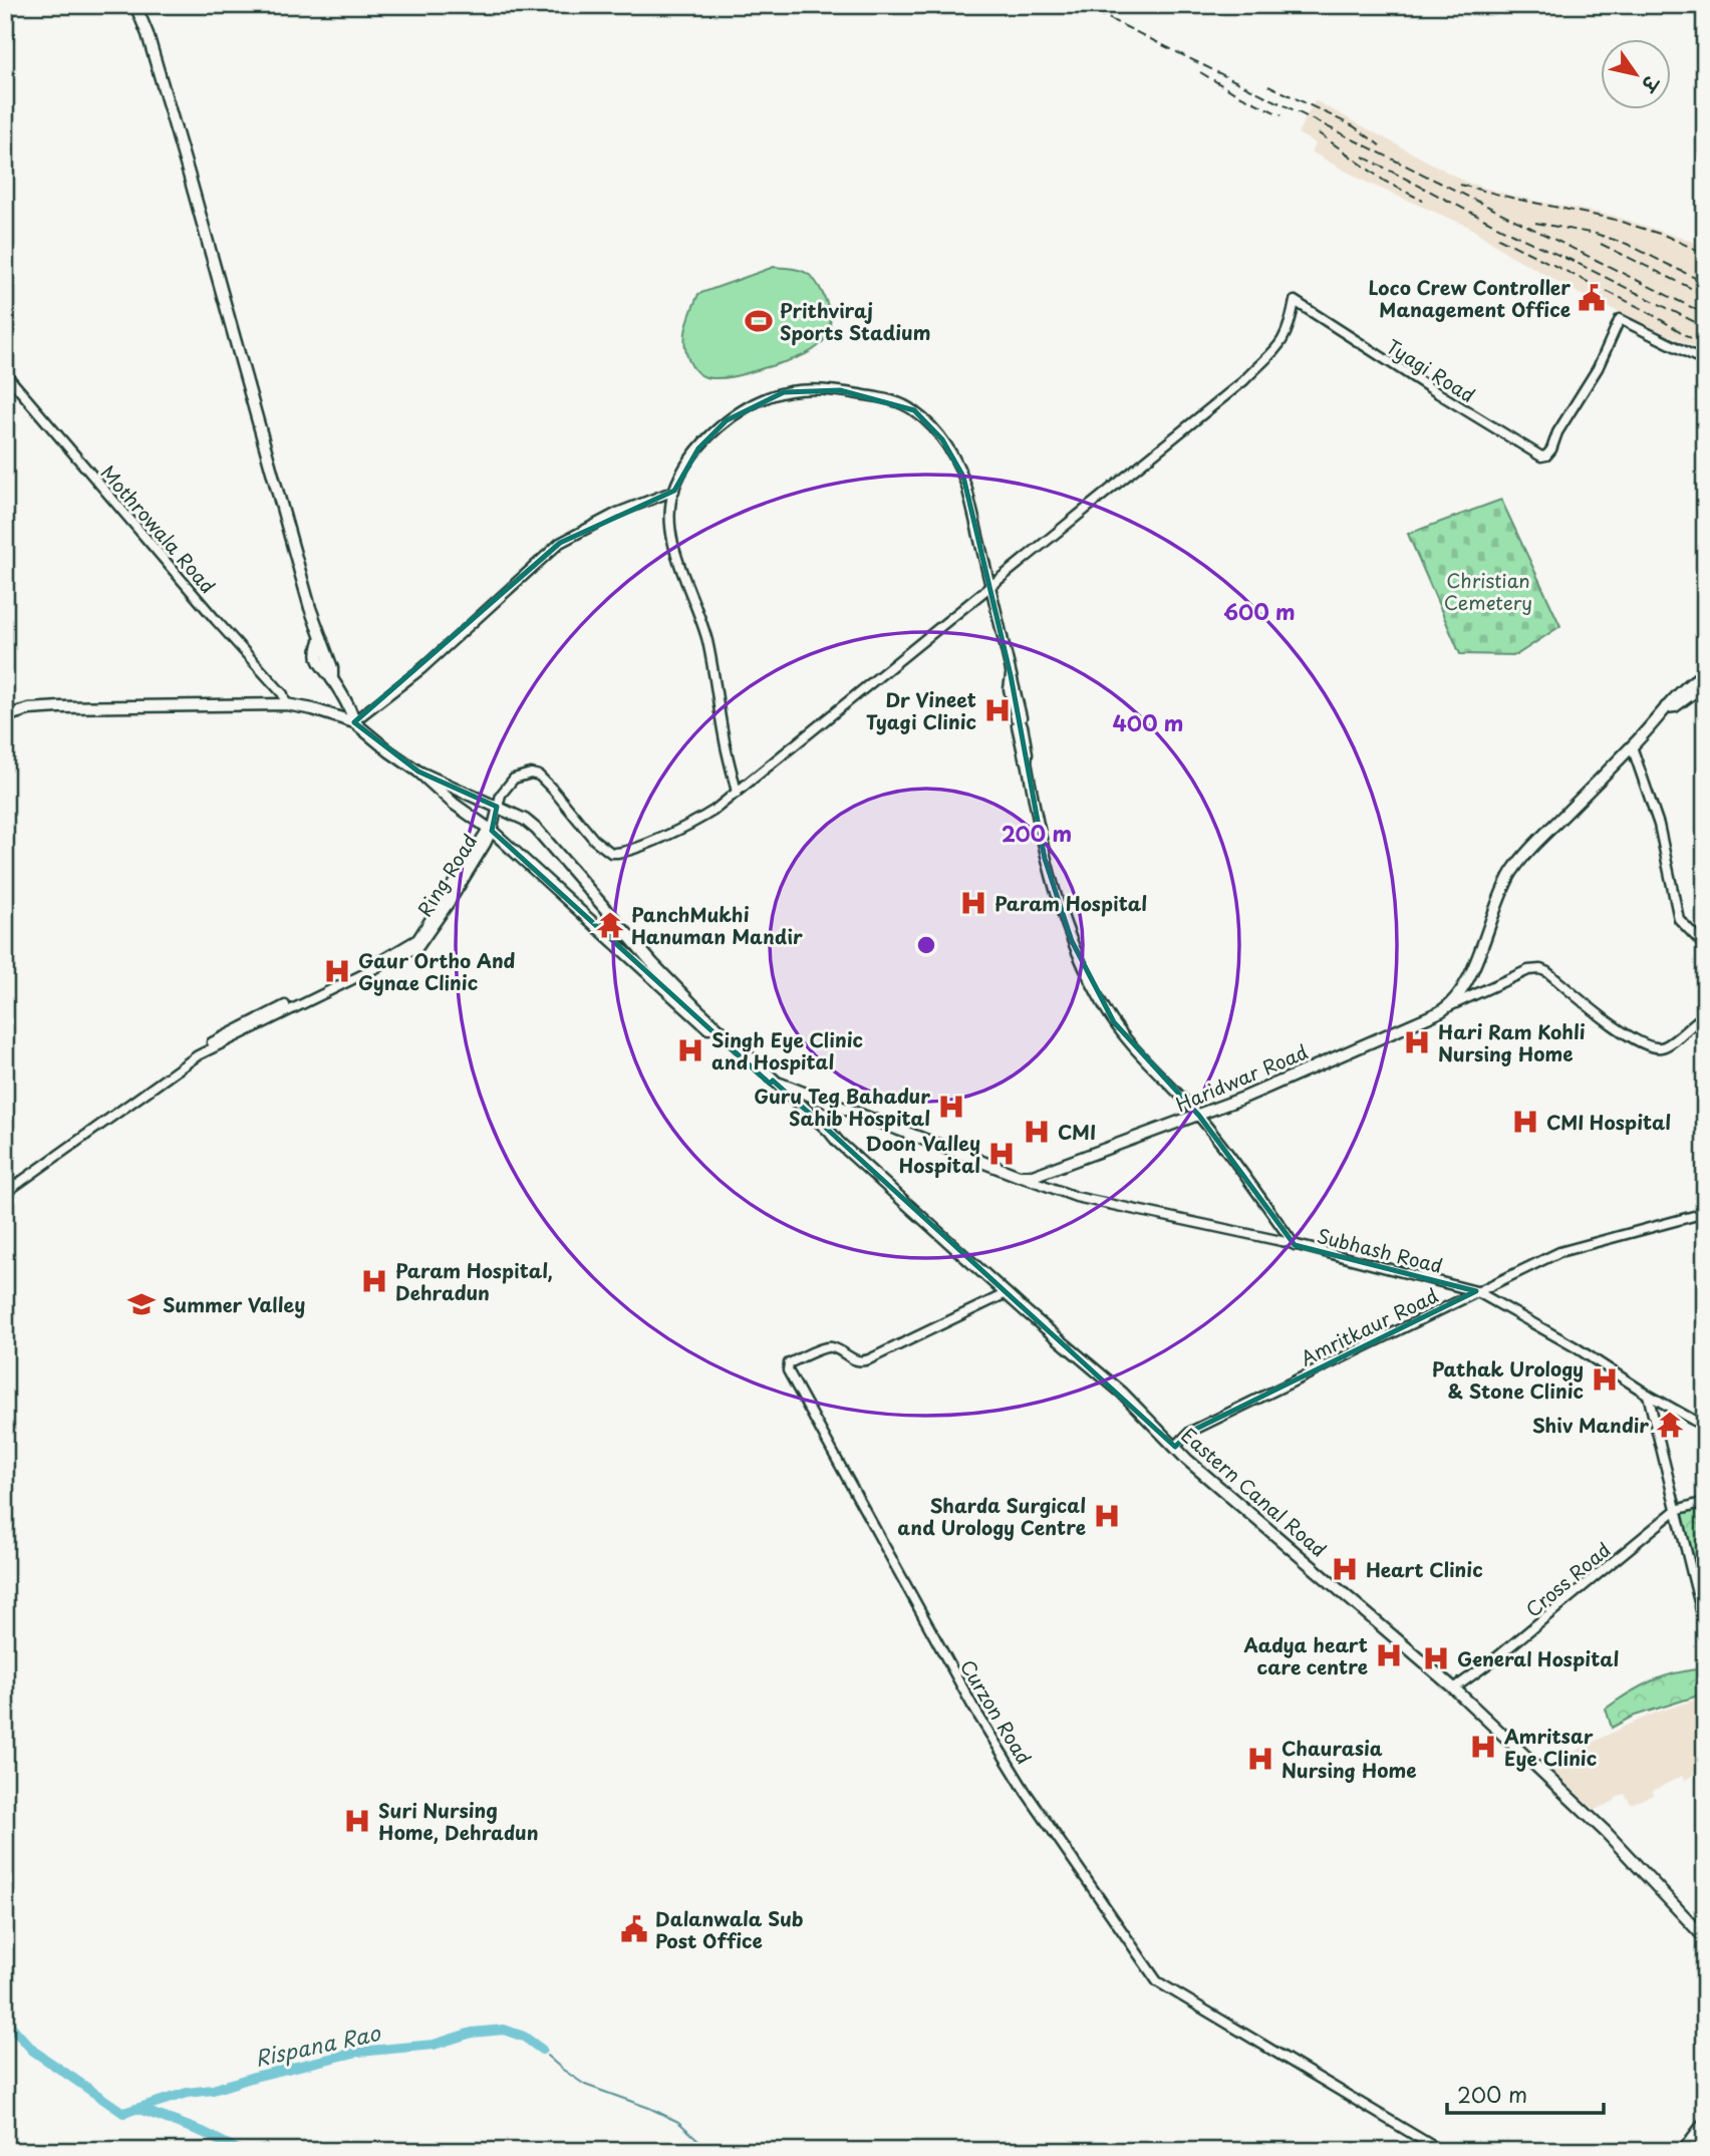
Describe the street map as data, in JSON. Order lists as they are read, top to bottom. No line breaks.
{"streets":{"main road":["Haridwar Road","Eastern Canal Road"],"street":["Tyagi Road","Mothrowala Road","Ring Road","Subhash Road","Amritkaur Road","Cross Road","Curzon Road"]},"crossings":[["Haridwar Road","Subhash Road"],["Subhash Road","Amritkaur Road"],["Amritkaur Road","Eastern Canal Road"],["Eastern Canal Road","Cross Road"],["Eastern Canal Road","Curzon Road"]],"water":["Rispana Rao"],"parks":["Christian Cemetery"],"places":{"public building":["Loco Crew Controller Management Office","Dalanwala Sub Post Office"],"sports":["Prithviraj Sports Stadium"],"hospital":["Dr Vineet Tyagi Clinic","Param Hospital","Gaur Ortho And Gynae Clinic","Hari Ram Kohli Nursing Home","Singh Eye Clinic and Hospital","Guru Teg Bahadur Sahib Hospital","CMI Hospital","CMI","Doon Valley Hospital","Param Hospital, Dehradun","Pathak Urology & Stone Clinic","Sharda Surgical and Urology Centre","Heart Clinic","Aadya heart care centre","General Hospital","Amritsar Eye Clinic","Chaurasia Nursing Home","Suri Nursing Home, Dehradun"],"temple":["PanchMukhi Hanuman Mandir","Shiv Mandir"],"school or university":["Summer Valley"]},"scale_bar":"200 m","north":"bottom right","rings":["600 m","400 m","200 m"]}
